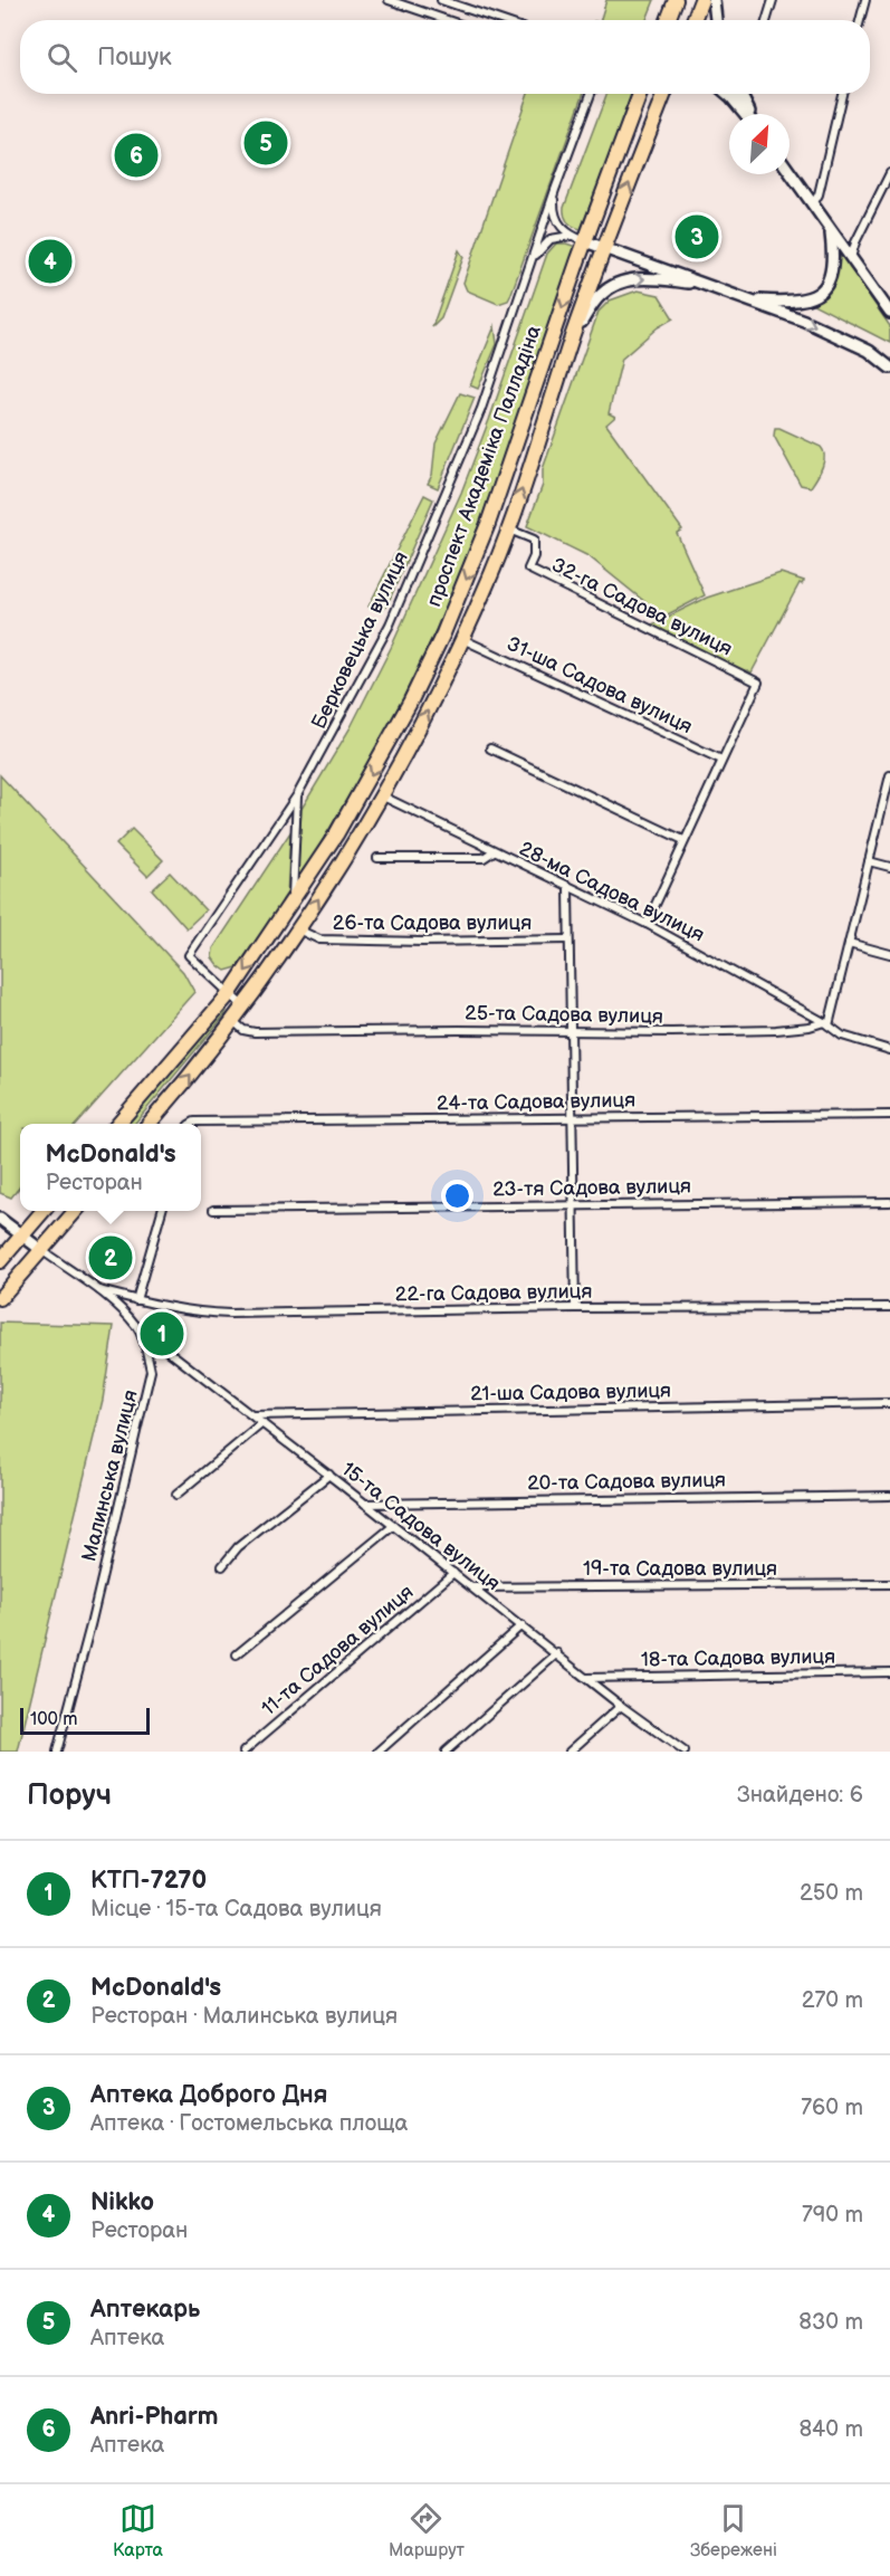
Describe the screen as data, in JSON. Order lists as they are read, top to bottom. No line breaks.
{"streets":{"highway":["проспект Академіка Палладіна"],"street":["32-га Садова вулиця","Берковецька вулиця","31-ша Садова вулиця","28-ма Садова вулиця","26-та Садова вулиця","25-та Садова вулиця","24-та Садова вулиця","23-тя Садова вулиця","22-га Садова вулиця","21-ша Садова вулиця","Малинська вулиця","20-та Садова вулиця","15-та Садова вулиця","19-та Садова вулиця","11-та Садова вулиця","18-та Садова вулиця"]},"crossings":[["проспект Академіка Палладіна","32-га Садова вулиця"],["проспект Академіка Палладіна","Берковецька вулиця"],["проспект Академіка Палладіна","31-ша Садова вулиця"],["проспект Академіка Палладіна","28-ма Садова вулиця"],["проспект Академіка Палладіна","26-та Садова вулиця"],["проспект Академіка Палладіна","25-та Садова вулиця"],["32-га Садова вулиця","31-ша Садова вулиця"],["28-ма Садова вулиця","25-та Садова вулиця"],["22-га Садова вулиця","Малинська вулиця"],["21-ша Садова вулиця","15-та Садова вулиця"],["Малинська вулиця","15-та Садова вулиця"],["20-та Садова вулиця","15-та Садова вулиця"],["15-та Садова вулиця","19-та Садова вулиця"],["15-та Садова вулиця","11-та Садова вулиця"],["15-та Садова вулиця","18-та Садова вулиця"]],"scale_bar":"100 m","north":"top right","page":{"search":"Пошук","pins":["5","6","3","4","2","1"],"popup":["McDonald's","Ресторан"],"scale":"100 m","heading":["Поруч","Знайдено: 6"],"list":[{"mark":"1","name":"КТП-7270","note":"Місце · 15-та Садова вулиця","value":"250 m"},{"mark":"2","name":"McDonald's","note":"Ресторан · Малинська вулиця","value":"270 m"},{"mark":"3","name":"Аптека Доброго Дня","note":"Аптека · Гостомельська площа","value":"760 m"},{"mark":"4","name":"Nikko","note":"Ресторан","value":"790 m"},{"mark":"5","name":"Аптекарь","note":"Аптека","value":"830 m"},{"mark":"6","name":"Anri-Pharm","note":"Аптека","value":"840 m"}],"nav":["Карта","Маршрут","Збережені"]}}
